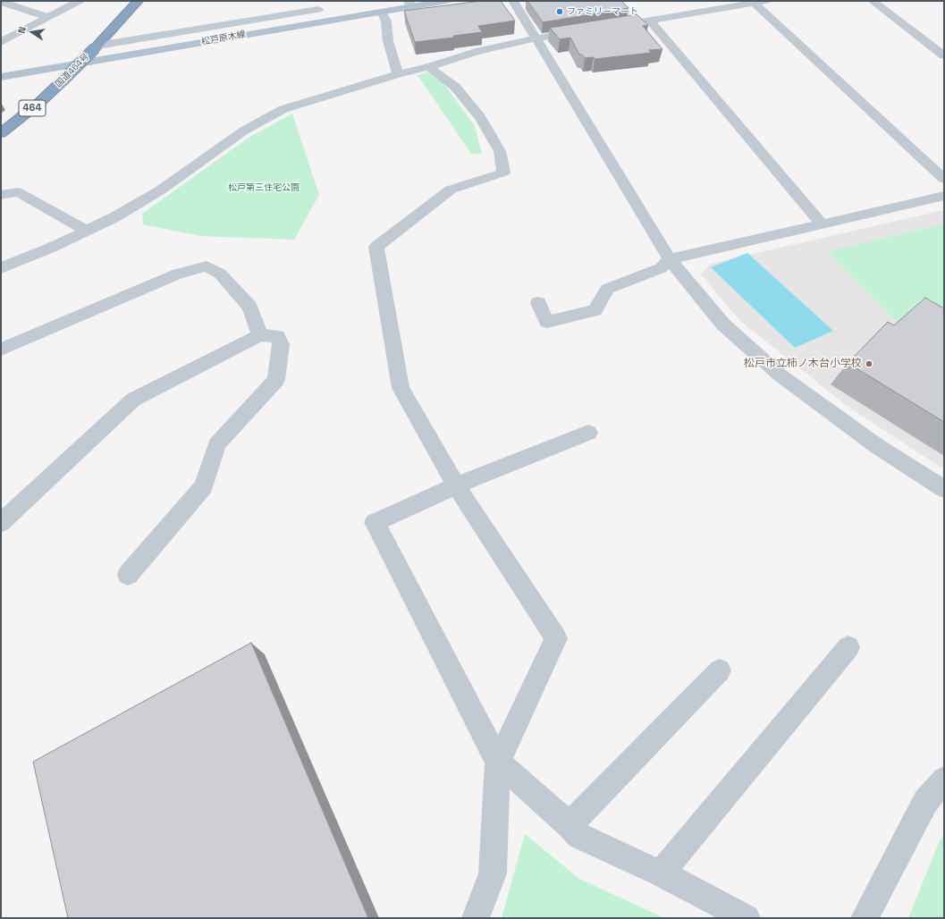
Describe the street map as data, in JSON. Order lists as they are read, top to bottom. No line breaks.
{"streets":{"highway":["国道464号","464"],"main road":["松戸原木線"]},"parks":["松戸第三住宅公園"],"places":["ファミリーマート","松戸市立柿ノ木台小学校"],"north":"left"}
